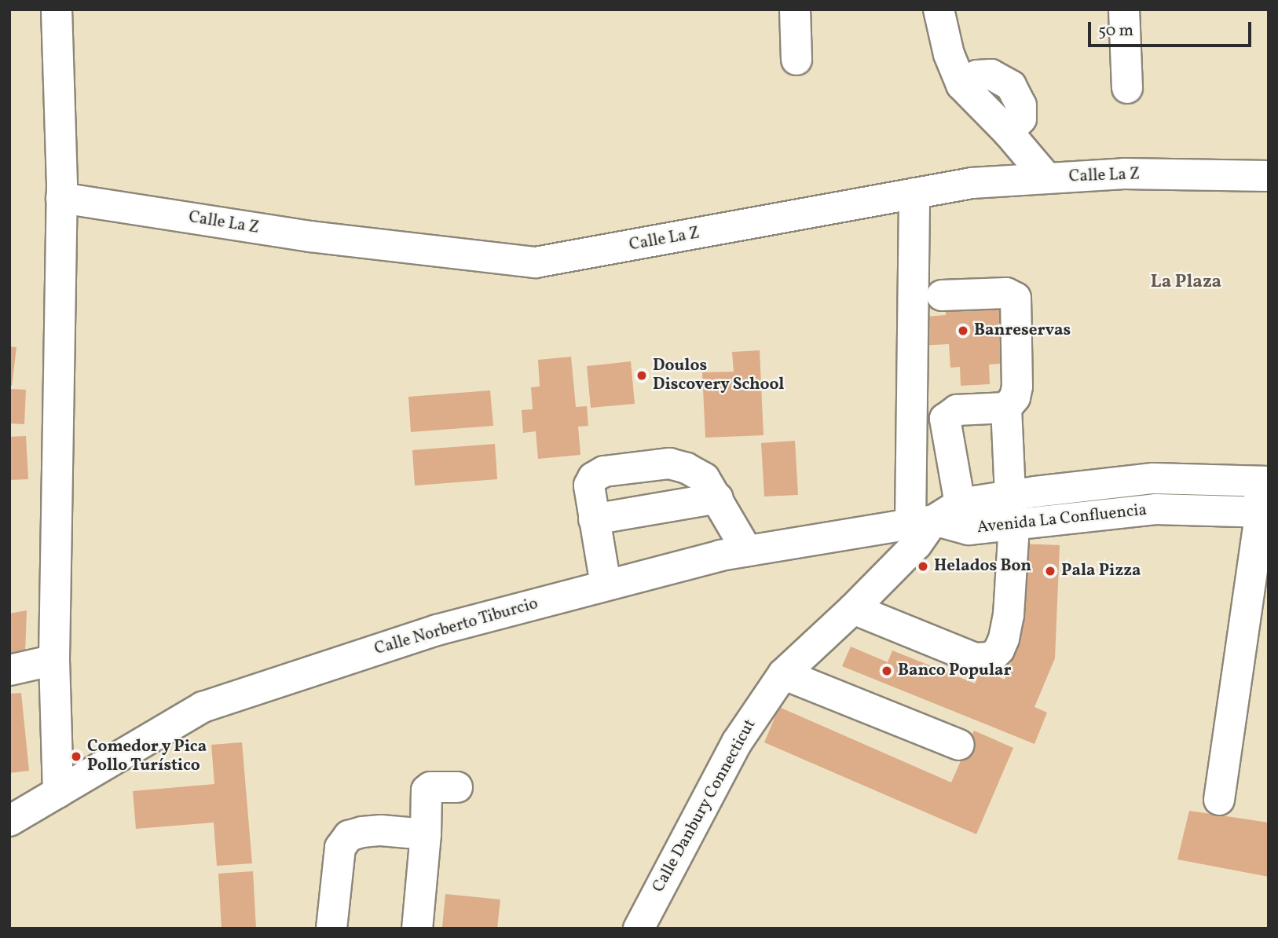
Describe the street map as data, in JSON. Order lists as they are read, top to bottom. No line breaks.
{"streets":{"street":["Calle La Z","Avenida La Confluencia","Calle Norberto Tiburcio","Calle Danbury Connecticut"]},"crossings":[["Avenida La Confluencia","Calle Norberto Tiburcio"],["Avenida La Confluencia","Calle Danbury Connecticut"],["Calle Norberto Tiburcio","Calle Danbury Connecticut"]],"districts":["La Plaza"],"places":["Banreservas","Doulos Discovery School","Helados Bon","Pala Pizza","Banco Popular","Comedor y Pica Pollo Turístico"],"scale_bar":"50 m"}
